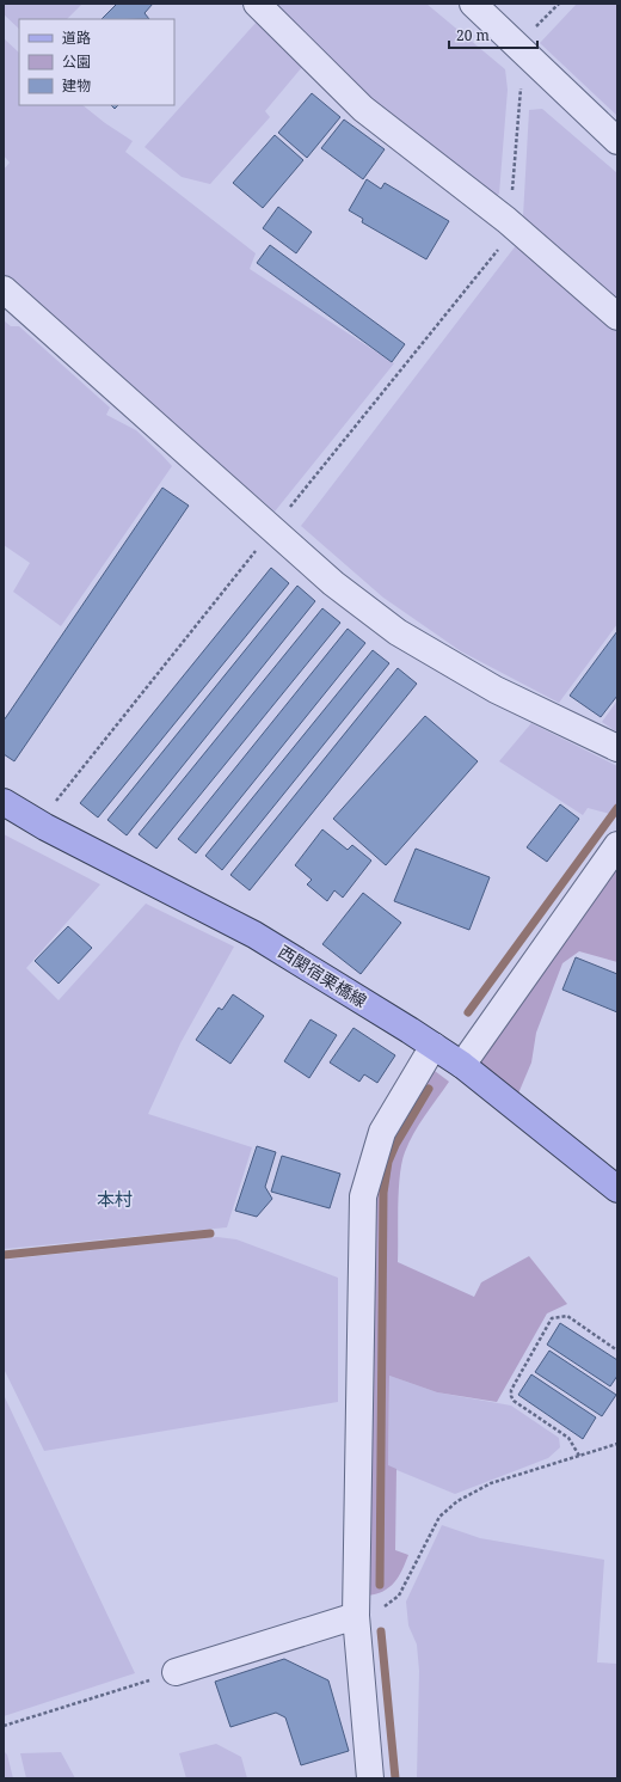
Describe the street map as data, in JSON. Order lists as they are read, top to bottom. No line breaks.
{"streets":{"main road":["西関宿栗橋線"]},"districts":["本村"],"legend":["道路","公園","建物"],"scale_bar":"20 m"}
